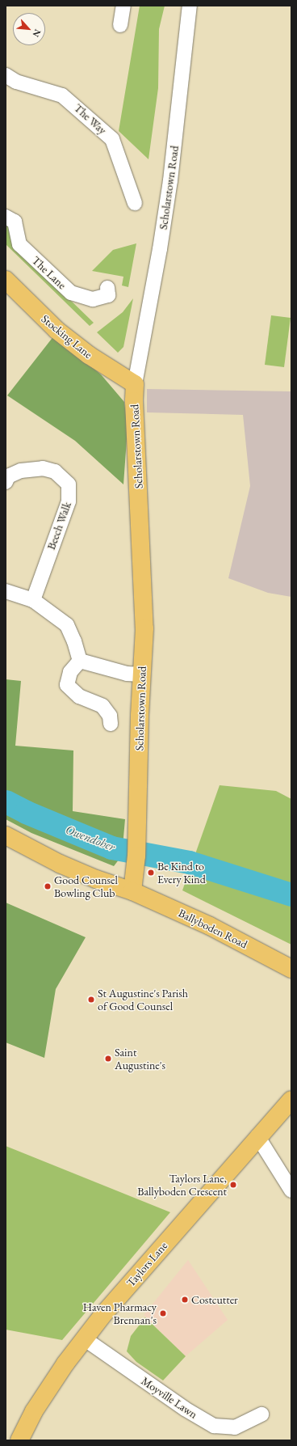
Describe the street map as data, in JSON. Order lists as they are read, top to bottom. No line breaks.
{"streets":{"main road":["Scholarstown Road","Stocking Lane","Ballyboden Road","Taylors Lane"],"street":["The Way","The Lane","Beech Walk","Moyville Lawn"]},"crossings":[["Scholarstown Road","Stocking Lane"],["Scholarstown Road","Ballyboden Road"],["Taylors Lane","Moyville Lawn"]],"water":["Owendoher"],"places":["Be Kind to Every Kind","Good Counsel Bowling Club","St Augustine's Parish of Good Counsel","Saint Augustine's","Taylors Lane, Ballyboden Crescent","Costcutter","Haven Pharmacy Brennan's"],"north":"bottom right"}
